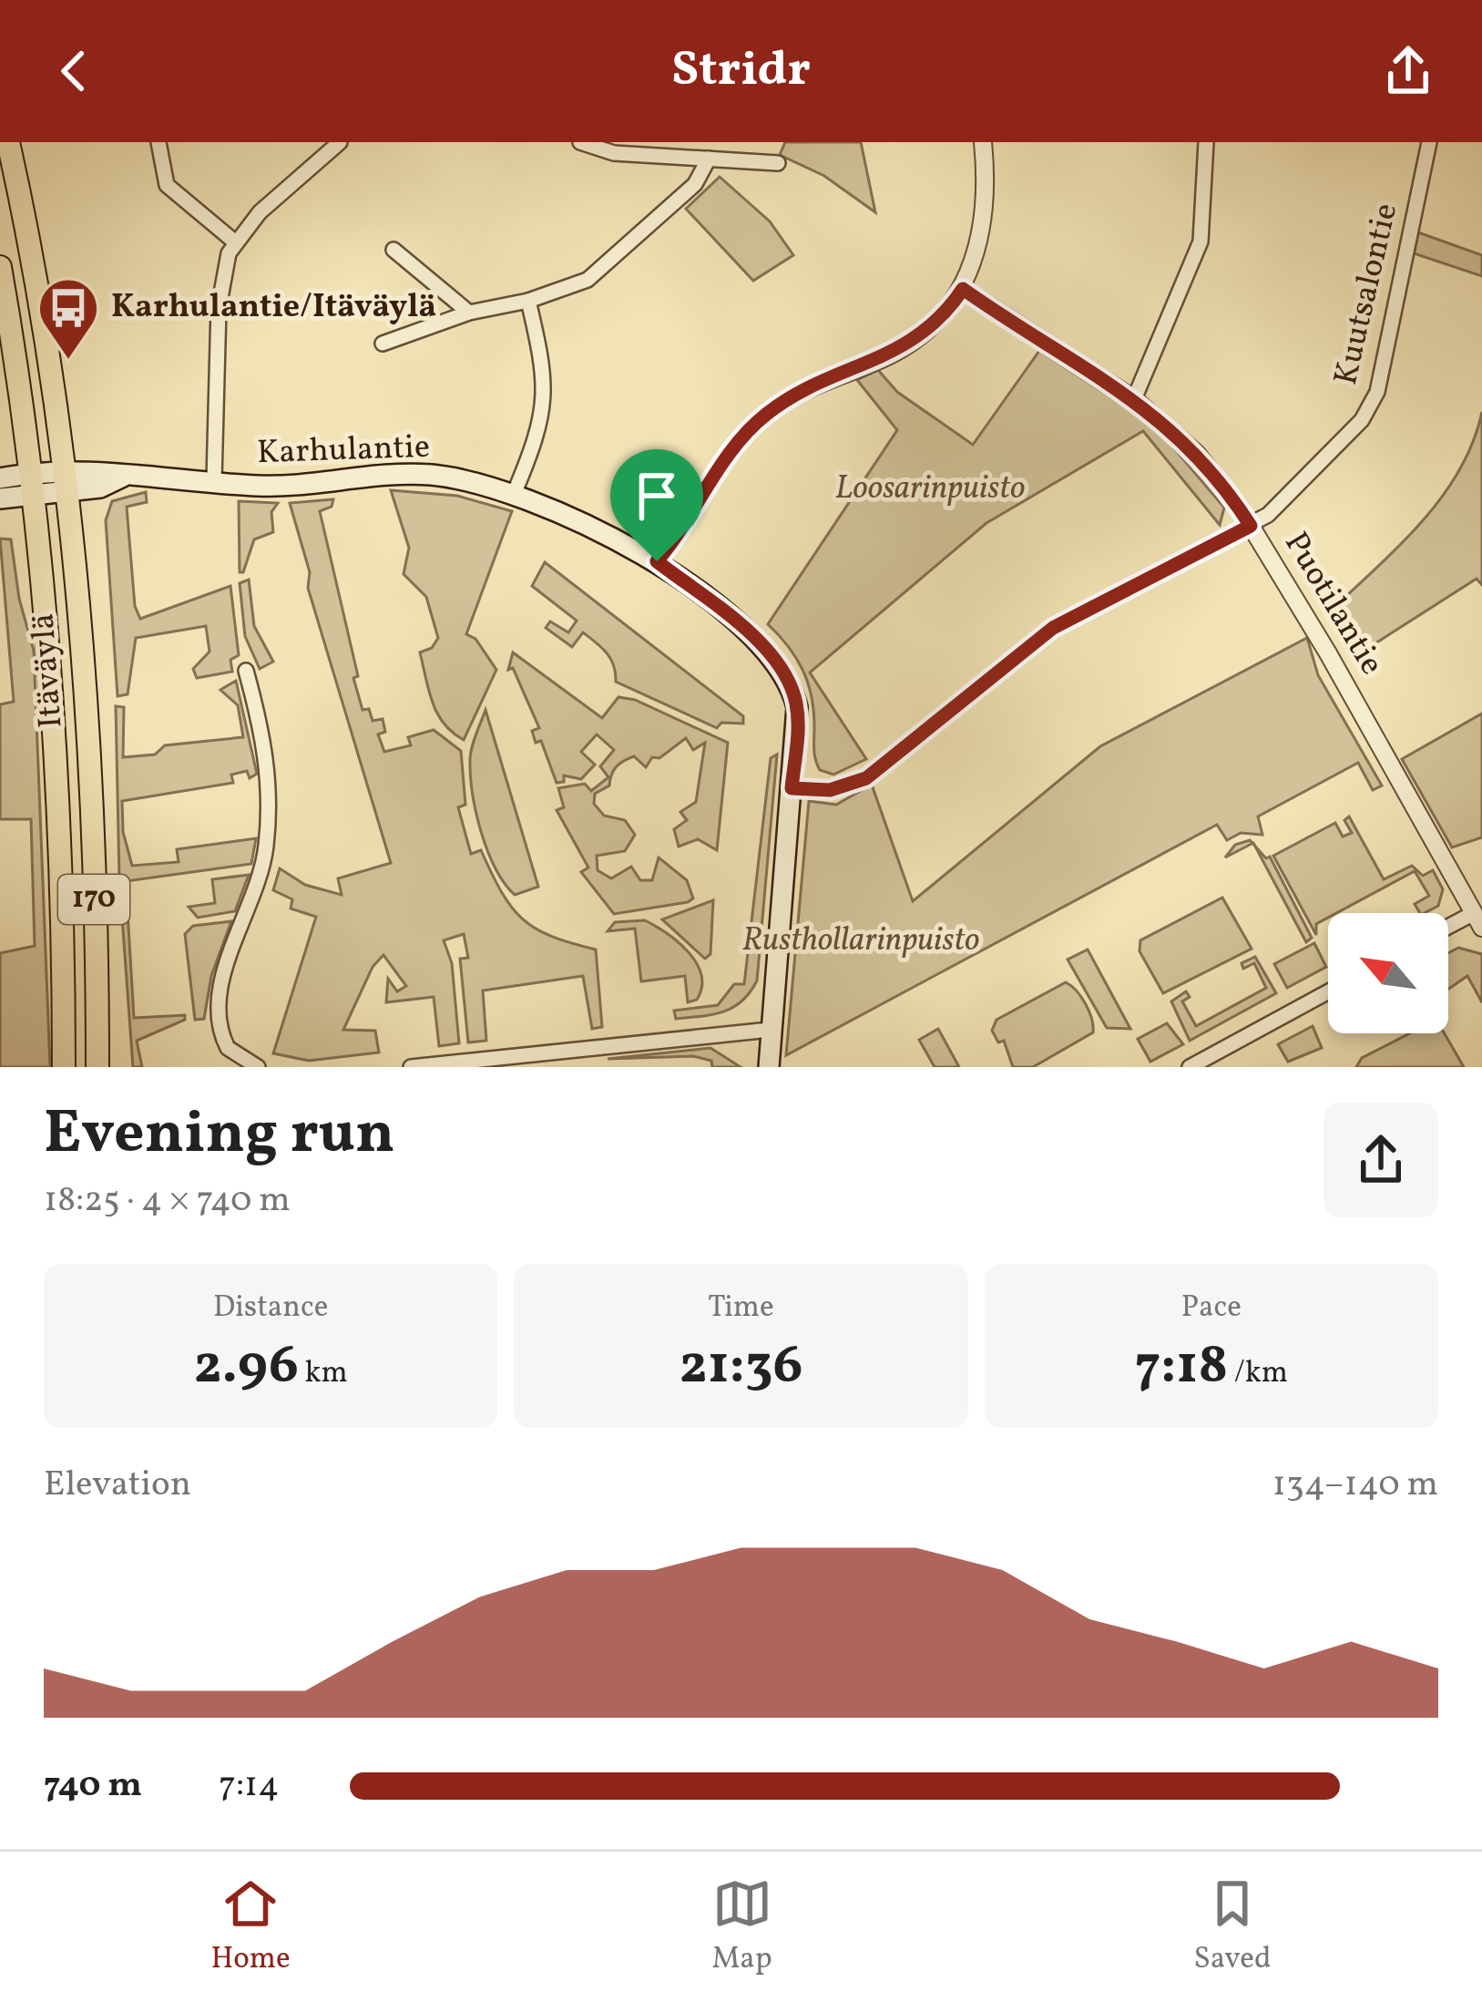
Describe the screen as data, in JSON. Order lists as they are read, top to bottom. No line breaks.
{"streets":{"main road":["Karhulantie","Itäväylä","170"],"street":["Kuutsalontie","Puotilantie"]},"crossings":[["Kuutsalontie","Karhulantie"],["Kuutsalontie","Puotilantie"],["Karhulantie","Itäväylä"]],"parks":["Loosarinpuisto","Rusthollarinpuisto"],"places":{"bus stop":["Karhulantie/Itäväylä"]},"north":"top left","page":{"header":"Stridr","heading":["Evening run","18:25 · 4 × 740 m"],"stats":[["Distance","2.96 km"],["Time","21:36"],["Pace","7:18 /km"]],"chart":["Elevation","134–140 m"],"list":[{"name":"740 m","note":"7:14"}],"tabs":["Home","Map","Saved"]}}
